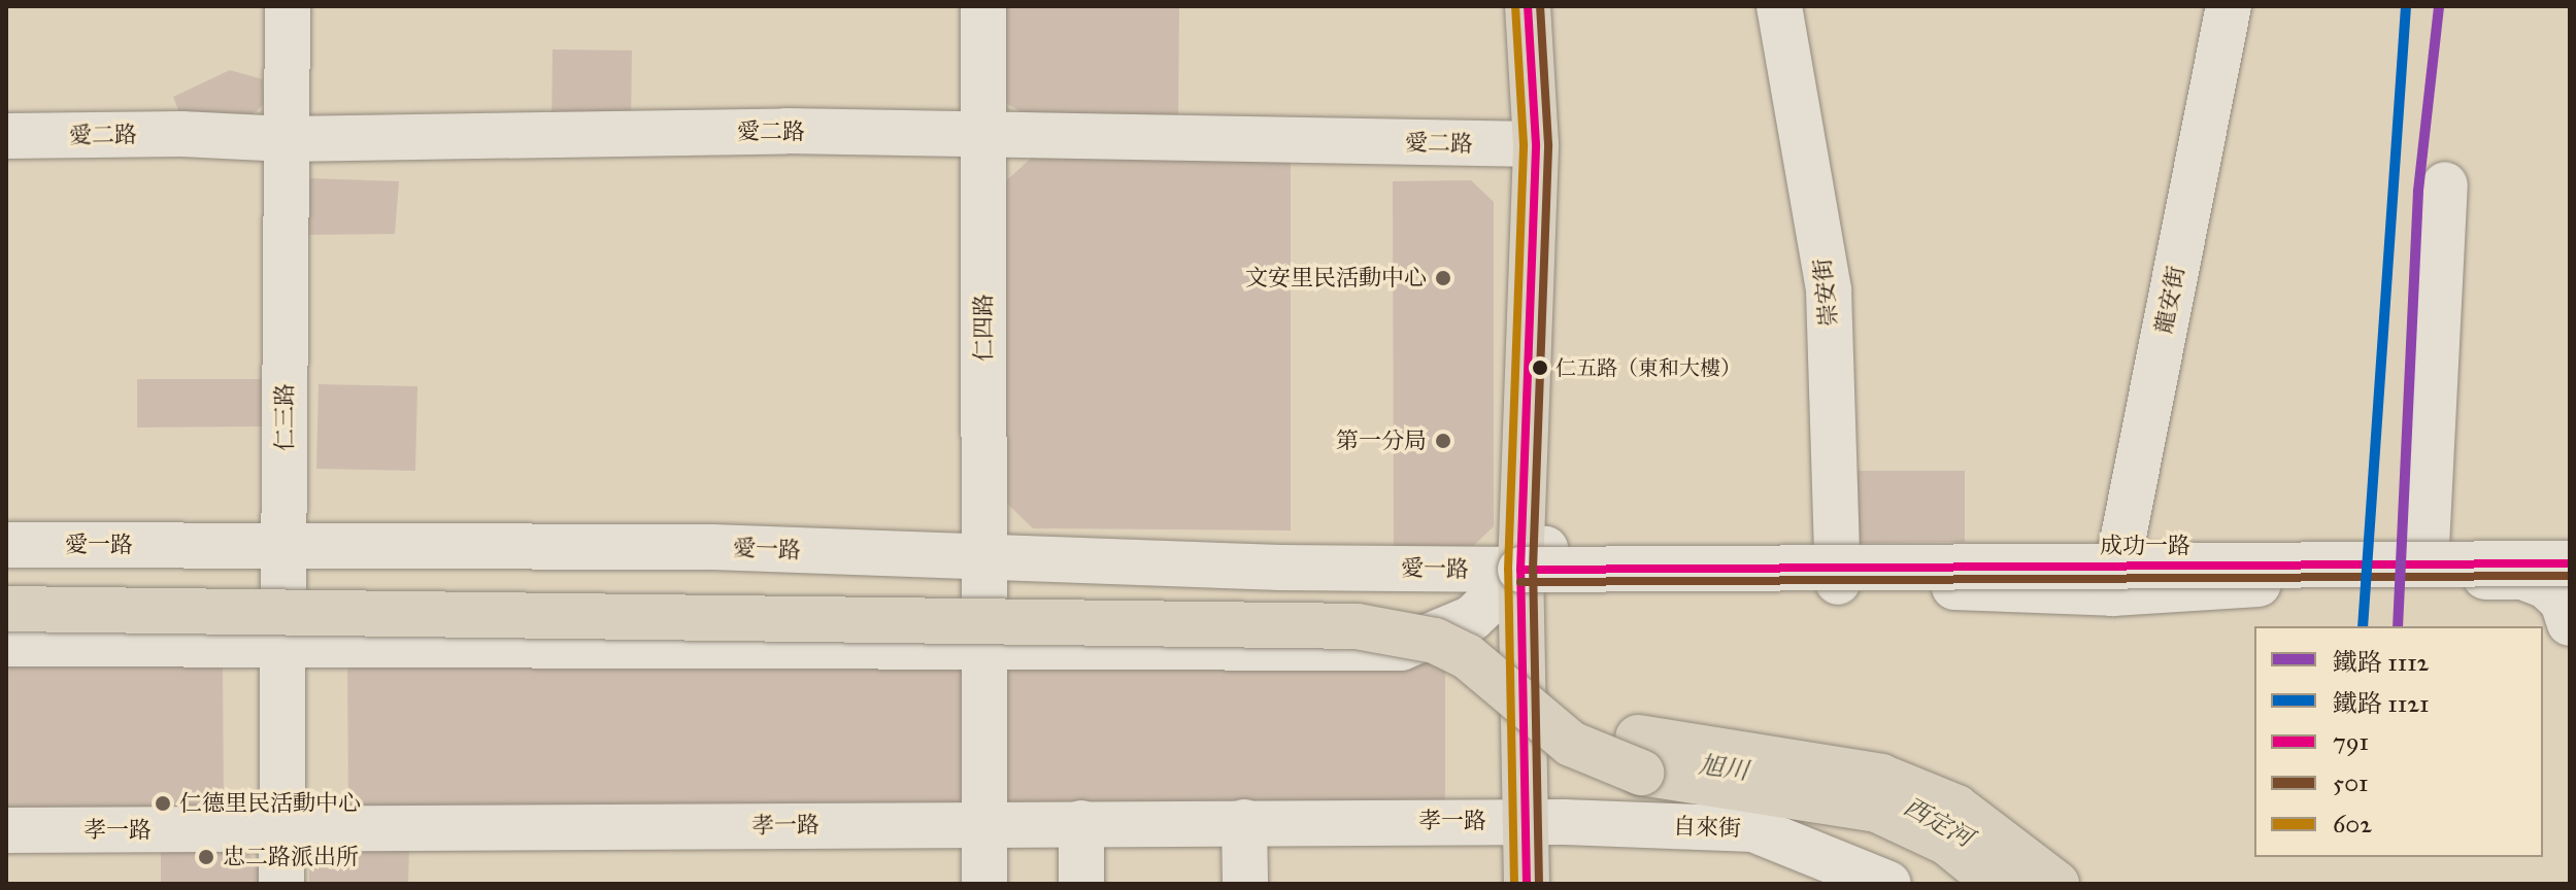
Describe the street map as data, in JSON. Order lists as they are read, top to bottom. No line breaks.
{"streets":{"street":["愛二路","崇安街","龍安街","仁四路","仁三路","愛一路","成功一路","孝一路","自來街"]},"crossings":[["愛二路","仁四路"],["愛二路","仁三路"],["崇安街","成功一路"],["龍安街","成功一路"],["仁四路","愛一路"],["仁四路","孝一路"],["仁三路","愛一路"],["仁三路","孝一路"],["愛一路","成功一路"],["孝一路","自來街"]],"water":["旭川","西定河"],"places":["文安里民活動中心","仁五路（東和大樓）","第一分局","仁德里民活動中心","忠二路派出所"],"lines":["rail line 1112","rail line 1121","transit line 791","transit line 501","transit line 602"],"legend":["鐵路 1112","鐵路 1121","791","501","602"]}
